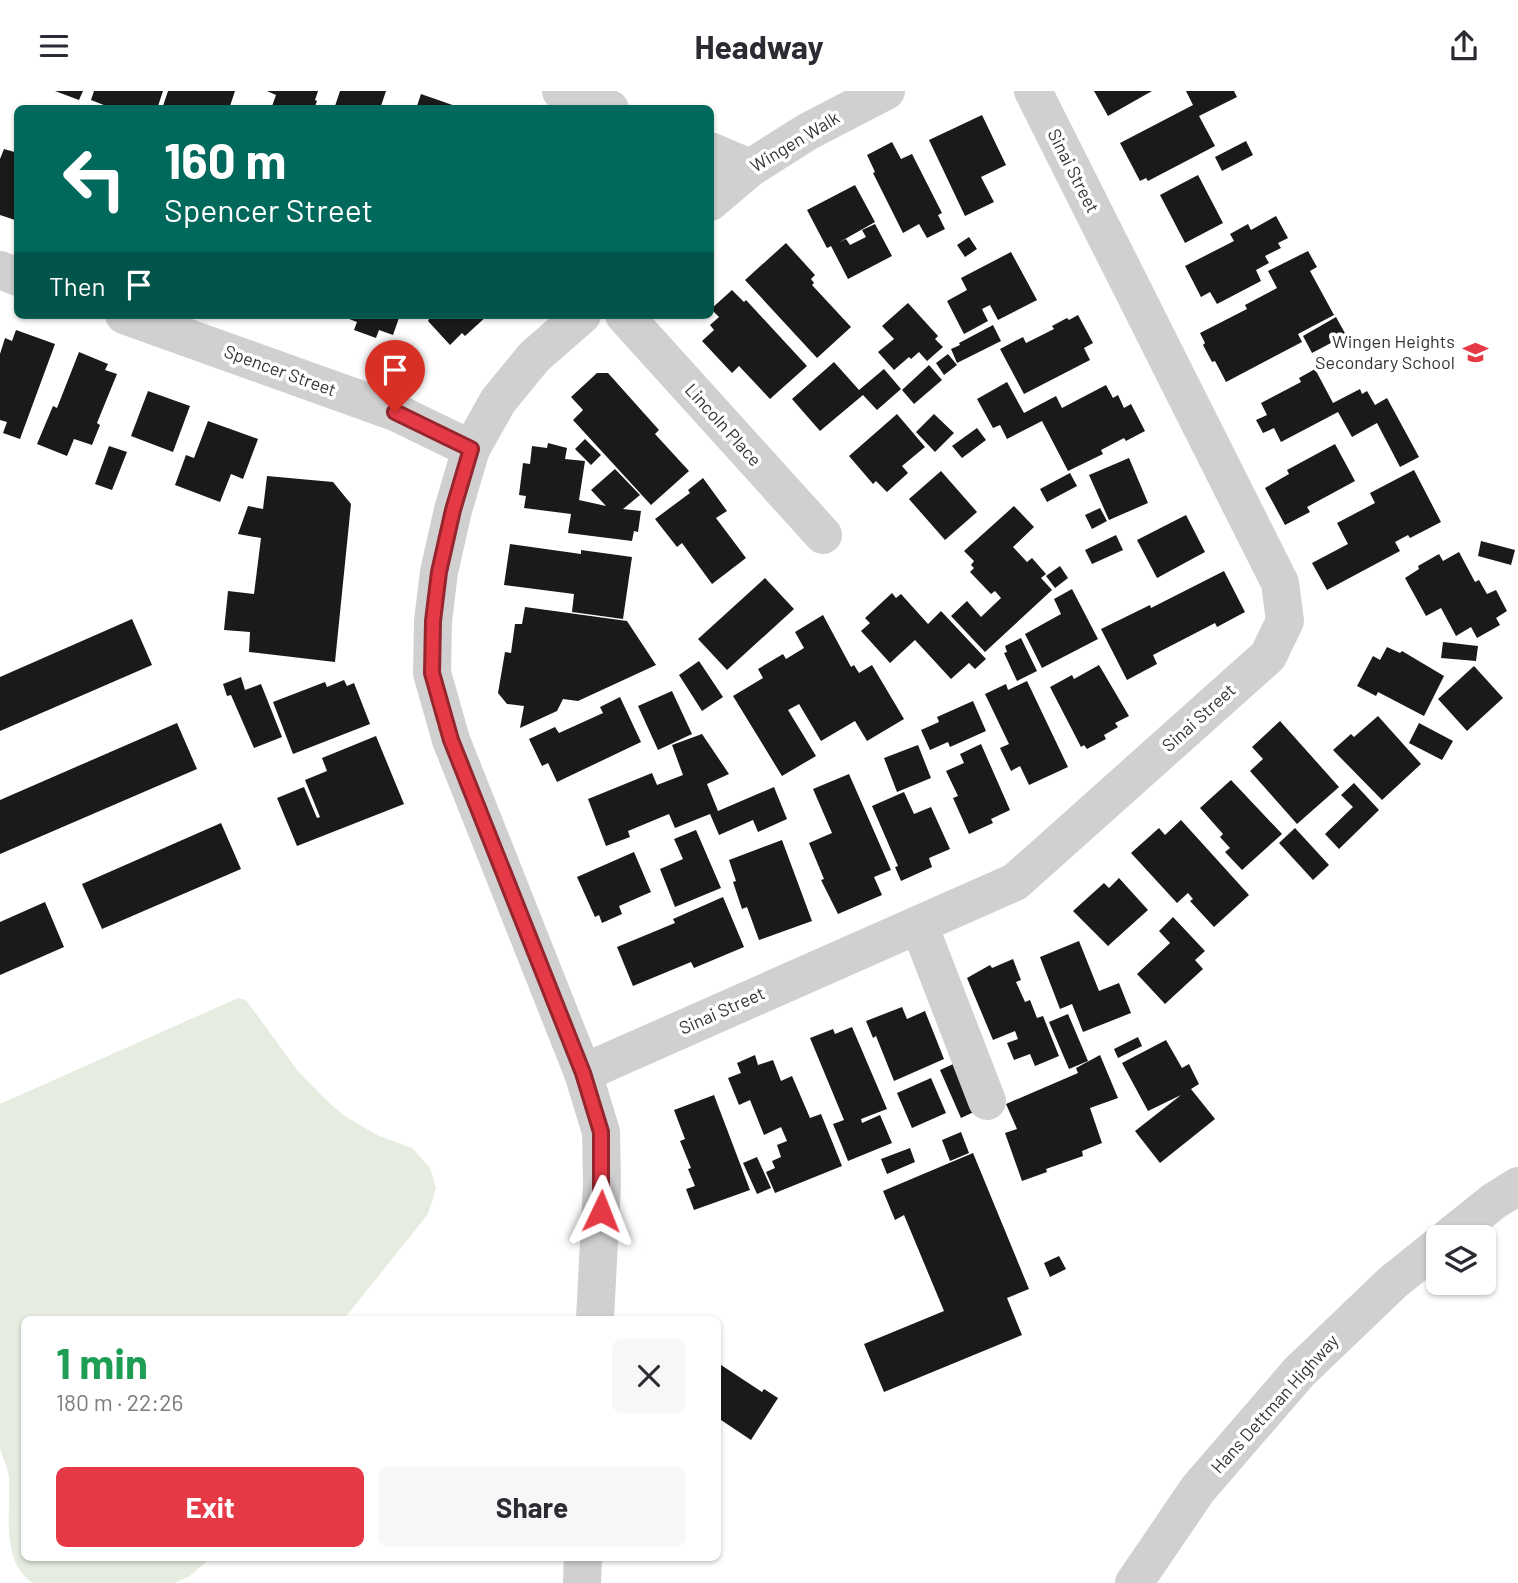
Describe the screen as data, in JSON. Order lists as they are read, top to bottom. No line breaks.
{"streets":{"street":["Wingen Walk","Sinai Street","Spencer Street","Lincoln Place","Hans Dettman Highway"]},"places":{"school or university":["Wingen Heights Secondary School"]},"page":{"header":"Headway","turn":["160 m","Spencer Street"],"then":"Then","heading":["1 min","180 m · 22:26"],"buttons":["Exit","Share"]}}
